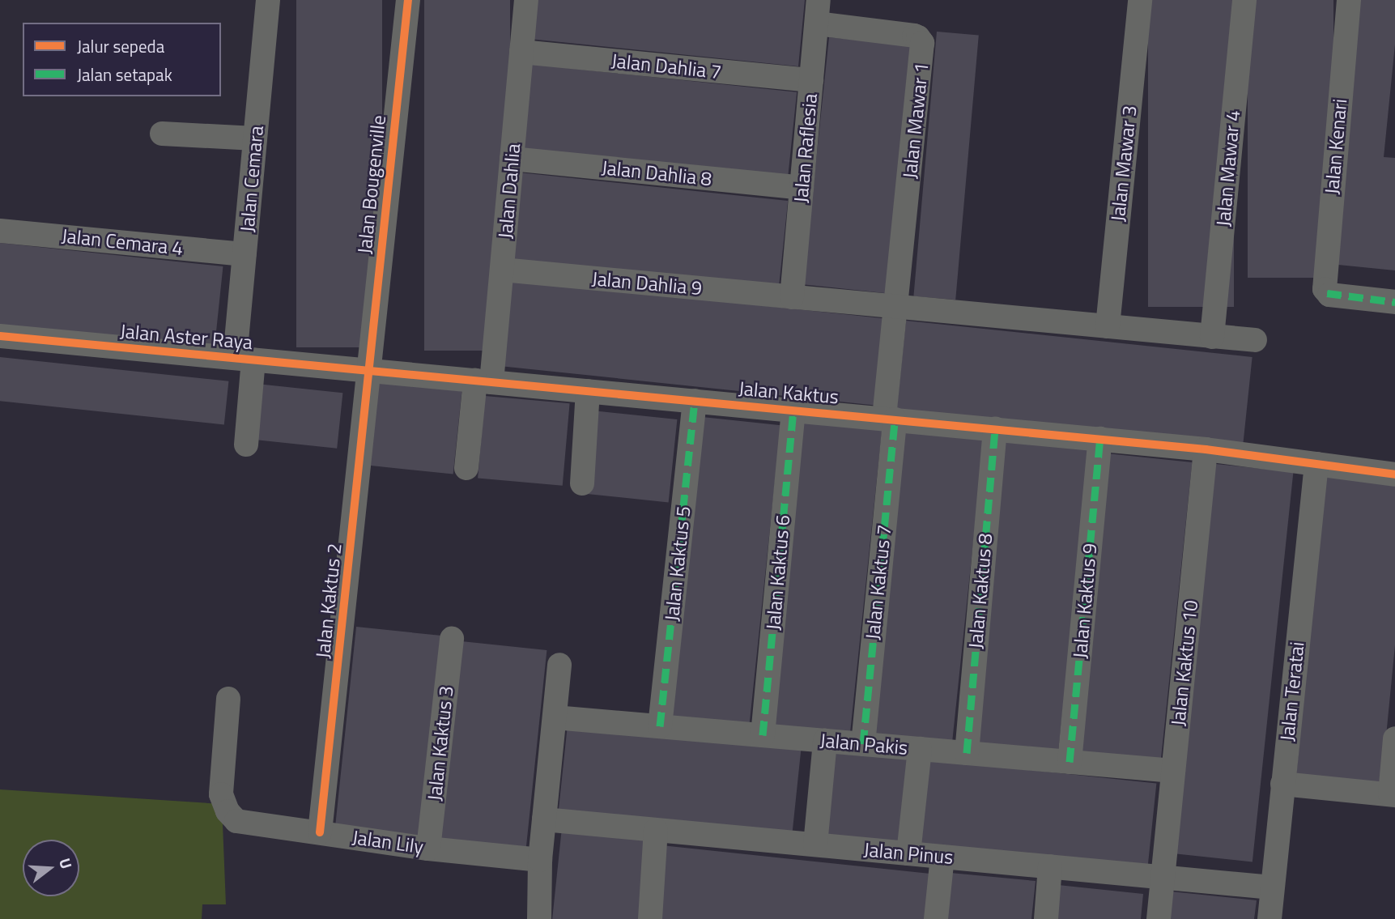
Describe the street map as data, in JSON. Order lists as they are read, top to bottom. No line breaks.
{"streets":{"street":["Jalan Dahlia 7","Jalan Mawar 1","Jalan Kenari","Jalan Raflesia","Jalan Mawar 3","Jalan Mawar 4","Jalan Dahlia 8","Jalan Cemara","Jalan Bougenville","Jalan Dahlia","Jalan Cemara 4","Jalan Dahlia 9","Jalan Aster Raya","Jalan Kaktus","Jalan Kaktus 5","Jalan Kaktus 6","Jalan Kaktus 7","Jalan Kaktus 8","Jalan Kaktus 2","Jalan Kaktus 9","Jalan Kaktus 10","Jalan Teratai","Jalan Kaktus 3","Jalan Pakis","Jalan Lily","Jalan Pinus"]},"crossings":[["Jalan Dahlia 7","Jalan Raflesia"],["Jalan Dahlia 7","Jalan Dahlia"],["Jalan Mawar 1","Jalan Raflesia"],["Jalan Mawar 1","Jalan Dahlia 9"],["Jalan Mawar 1","Jalan Kaktus 7"],["Jalan Raflesia","Jalan Dahlia 8"],["Jalan Raflesia","Jalan Dahlia 9"],["Jalan Mawar 3","Jalan Dahlia 9"],["Jalan Mawar 4","Jalan Dahlia 9"],["Jalan Dahlia 8","Jalan Dahlia"],["Jalan Cemara","Jalan Cemara 4"],["Jalan Cemara","Jalan Aster Raya"],["Jalan Bougenville","Jalan Aster Raya"],["Jalan Bougenville","Jalan Kaktus"],["Jalan Bougenville","Jalan Kaktus 2"],["Jalan Dahlia","Jalan Dahlia 9"],["Jalan Dahlia","Jalan Kaktus"],["Jalan Dahlia 9","Jalan Kaktus 7"],["Jalan Aster Raya","Jalan Kaktus"],["Jalan Aster Raya","Jalan Kaktus 2"],["Jalan Kaktus","Jalan Kaktus 5"],["Jalan Kaktus","Jalan Kaktus 6"],["Jalan Kaktus","Jalan Kaktus 7"],["Jalan Kaktus","Jalan Kaktus 8"],["Jalan Kaktus","Jalan Kaktus 2"],["Jalan Kaktus","Jalan Kaktus 9"],["Jalan Kaktus","Jalan Kaktus 10"],["Jalan Kaktus","Jalan Teratai"],["Jalan Kaktus 5","Jalan Pakis"],["Jalan Kaktus 6","Jalan Pakis"],["Jalan Kaktus 7","Jalan Pakis"],["Jalan Kaktus 8","Jalan Pakis"],["Jalan Kaktus 2","Jalan Lily"],["Jalan Kaktus 9","Jalan Pakis"],["Jalan Kaktus 10","Jalan Pakis"],["Jalan Kaktus 10","Jalan Pinus"],["Jalan Teratai","Jalan Pinus"],["Jalan Kaktus 3","Jalan Lily"]],"legend":["Jalur sepeda","Jalan setapak"],"north":"right"}
